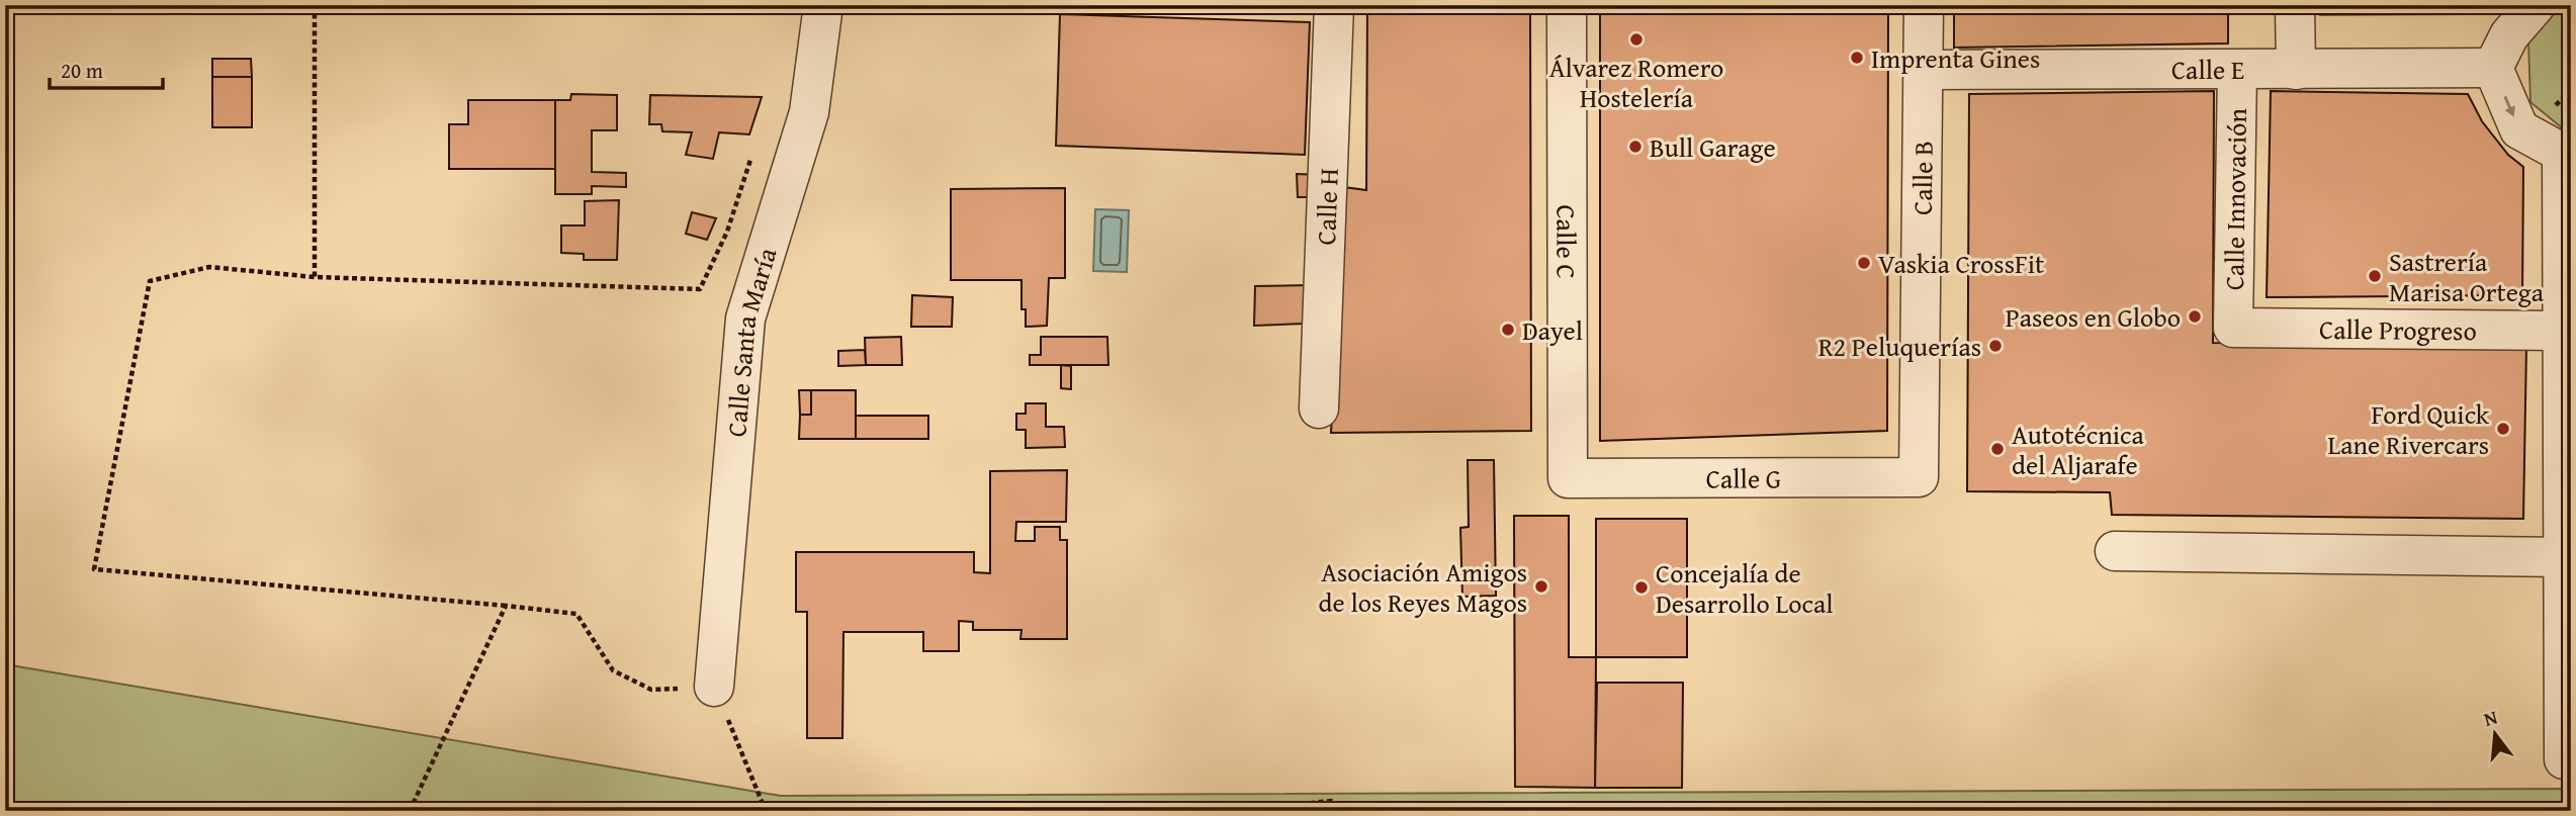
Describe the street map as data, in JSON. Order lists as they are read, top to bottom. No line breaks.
{"streets":{"street":["Calle E","Calle B","Calle Innovación","Calle H","Calle C","Calle Progreso","Calle Santa María","Calle G"]},"crossings":[["Calle E","Calle B"],["Calle E","Calle Innovación"],["Calle B","Calle G"],["Calle Innovación","Calle Progreso"],["Calle C","Calle G"]],"places":["Álvarez Romero Hostelería","Imprenta Gines","Bull Garage","Vaskia CrossFit","Sastrería Marisa Ortega","Paseos en Globo","Dayel","R2 Peluquerías","Ford Quick Lane Rivercars","Autotécnica del Aljarafe","Asociación Amigos de los Reyes Magos","Concejalía de Desarrollo Local"],"scale_bar":"20 m","north":"top"}
